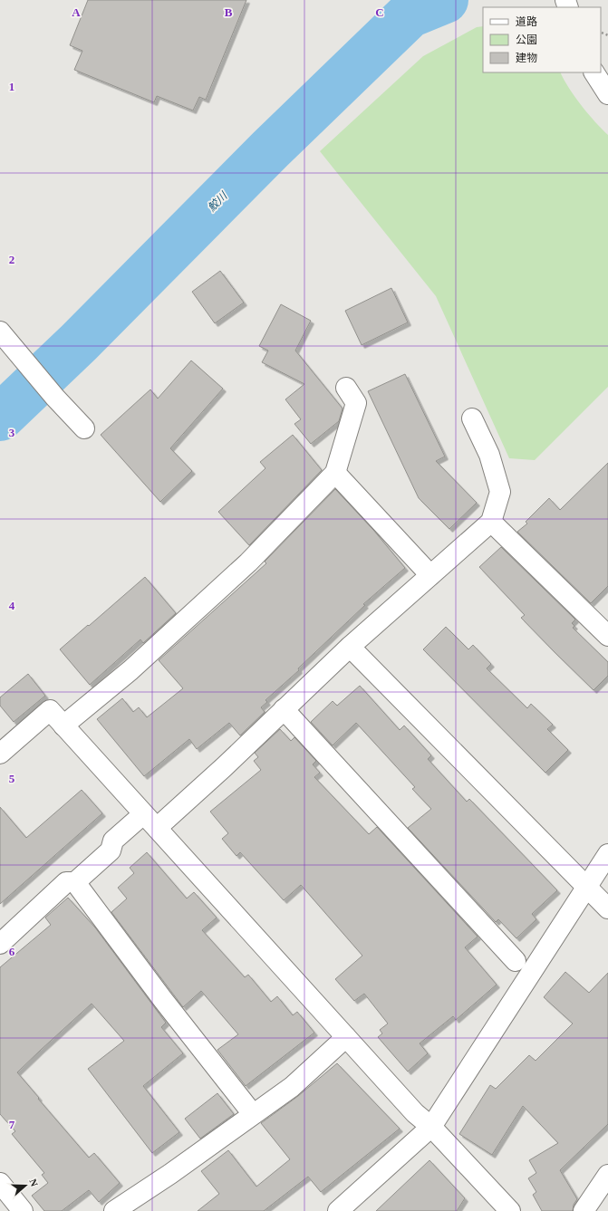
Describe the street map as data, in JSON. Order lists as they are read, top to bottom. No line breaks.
{"water":["鮫川"],"legend":["道路","公園","建物"],"north":"right","grid":{"columns":["A","B","C"],"rows":["1","2","3","4","5","6","7"]}}
